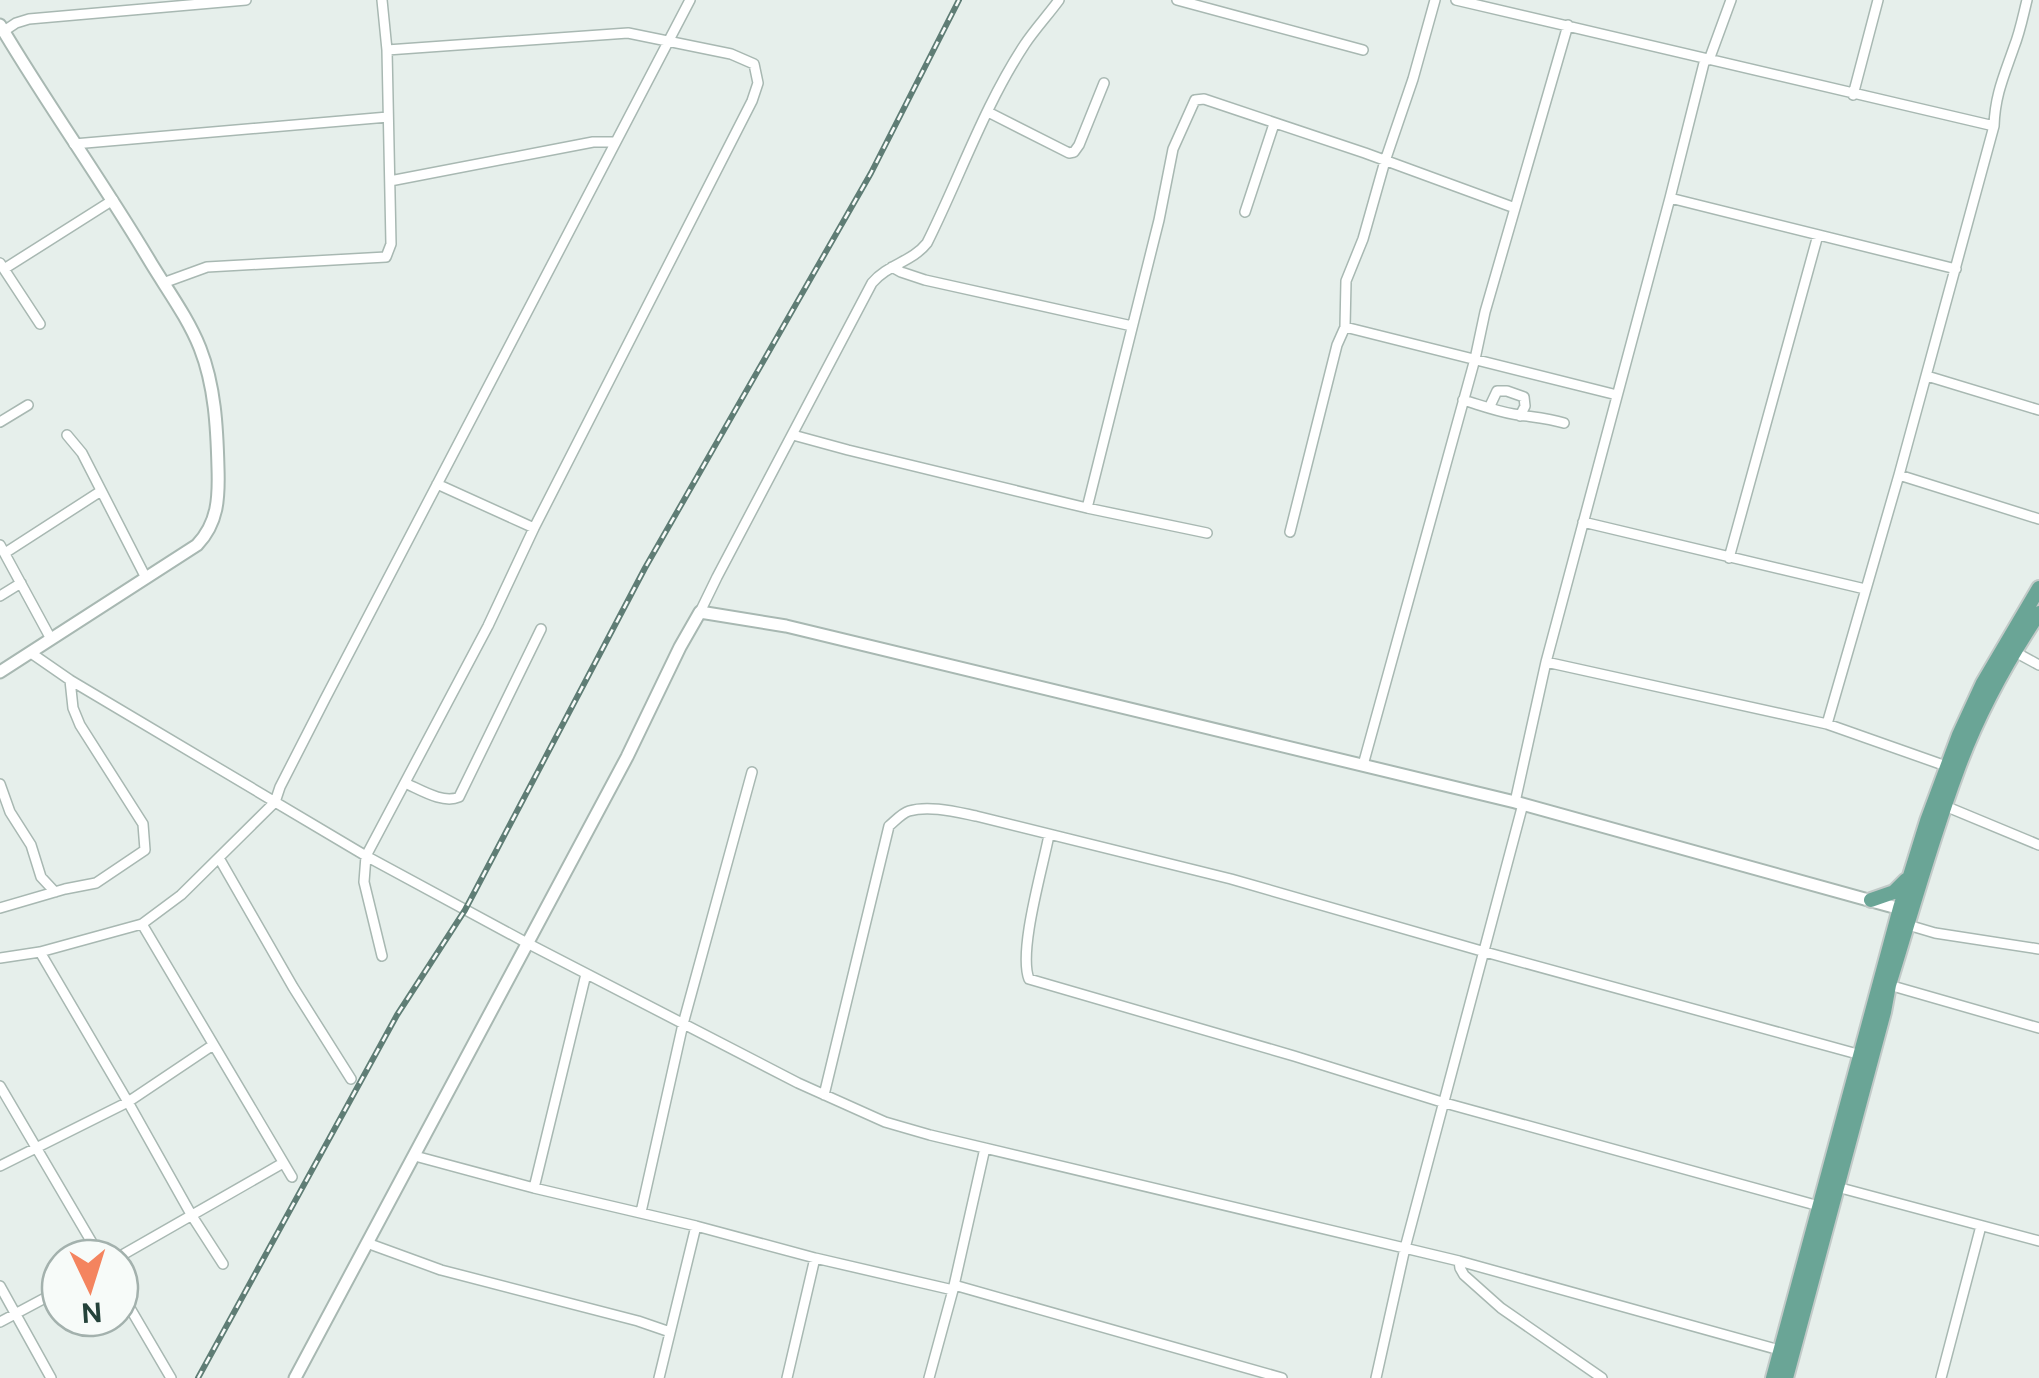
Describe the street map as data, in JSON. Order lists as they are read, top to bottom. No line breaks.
{"north":"bottom"}
